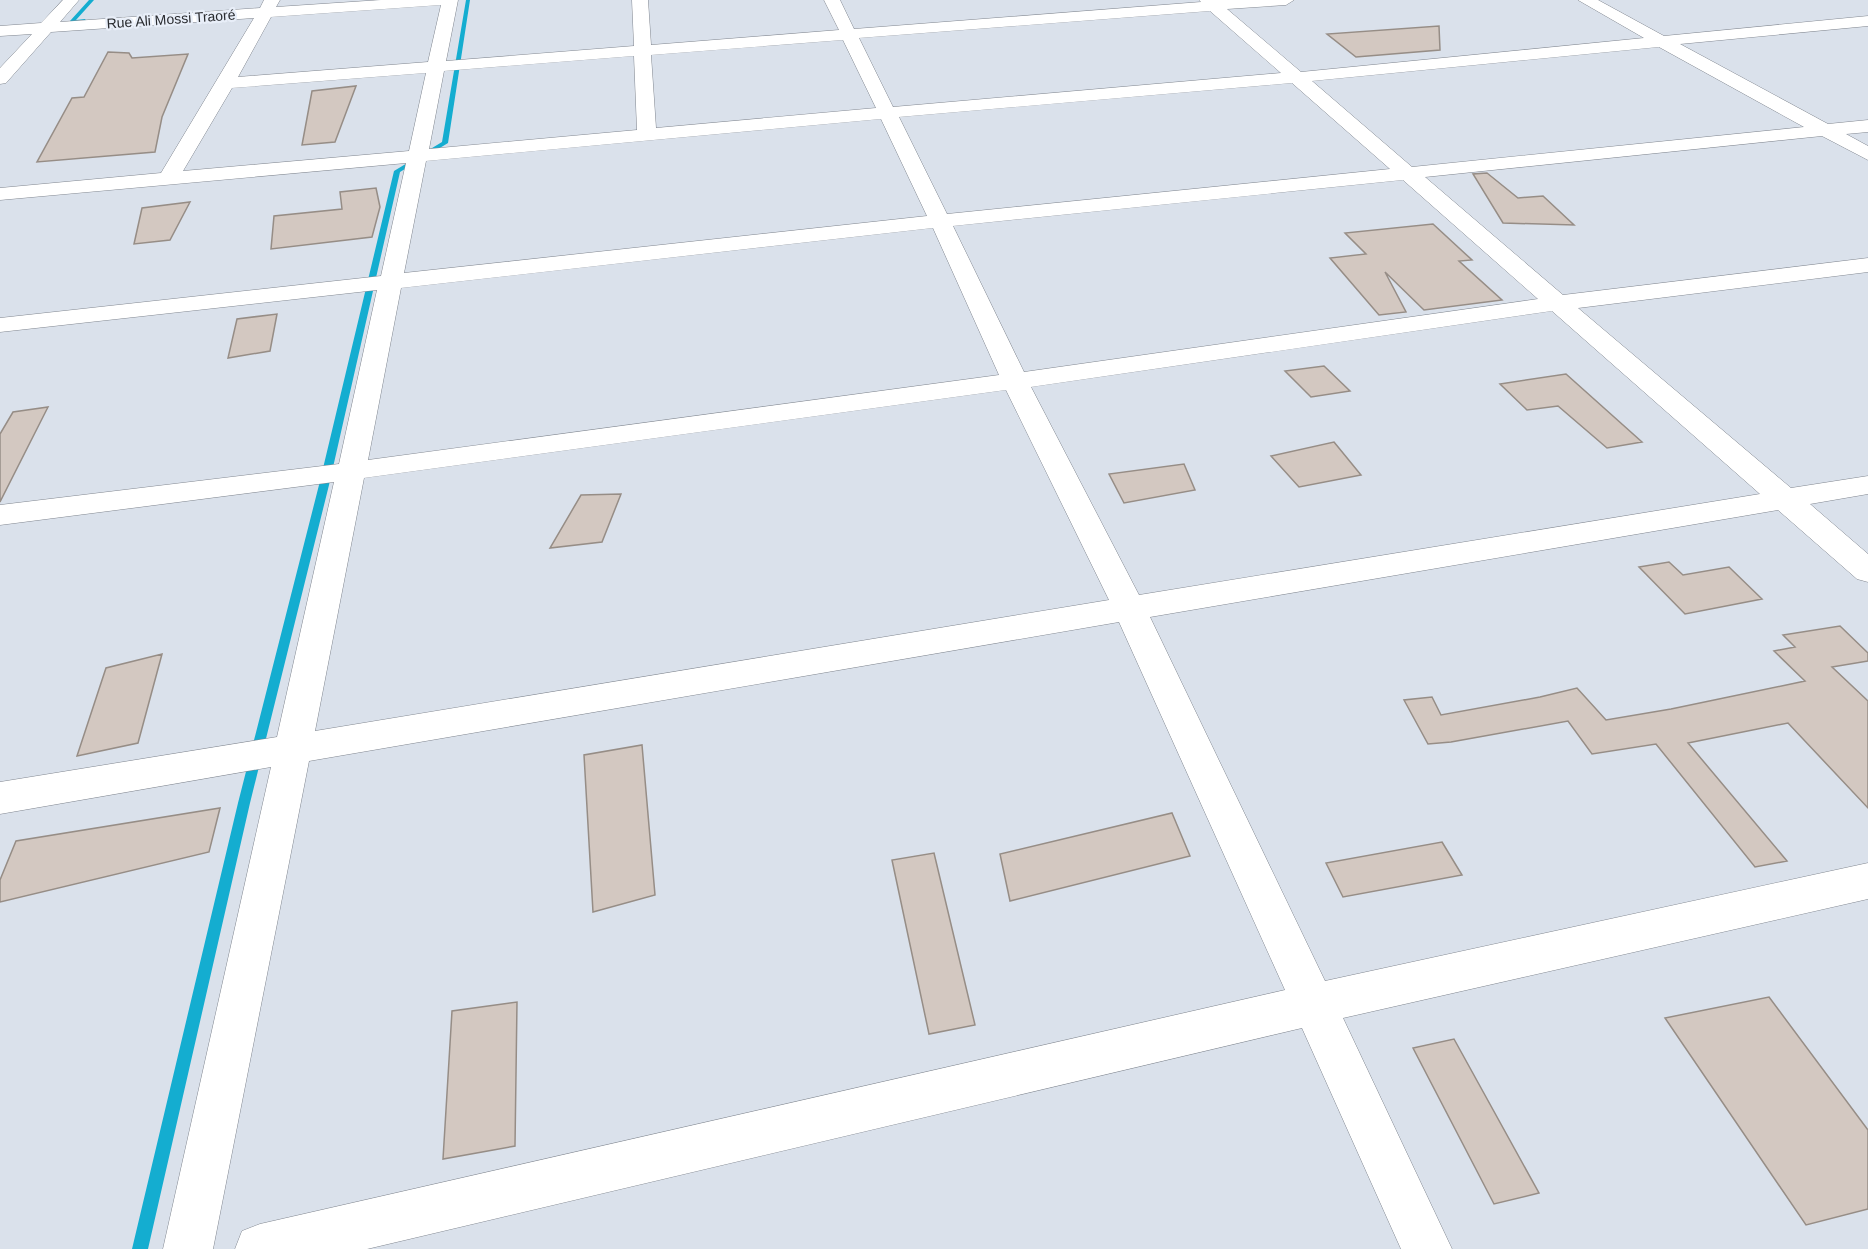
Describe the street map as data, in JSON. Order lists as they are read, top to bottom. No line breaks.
{"streets":{"street":["Rue Ali Mossi Traoré"]}}
